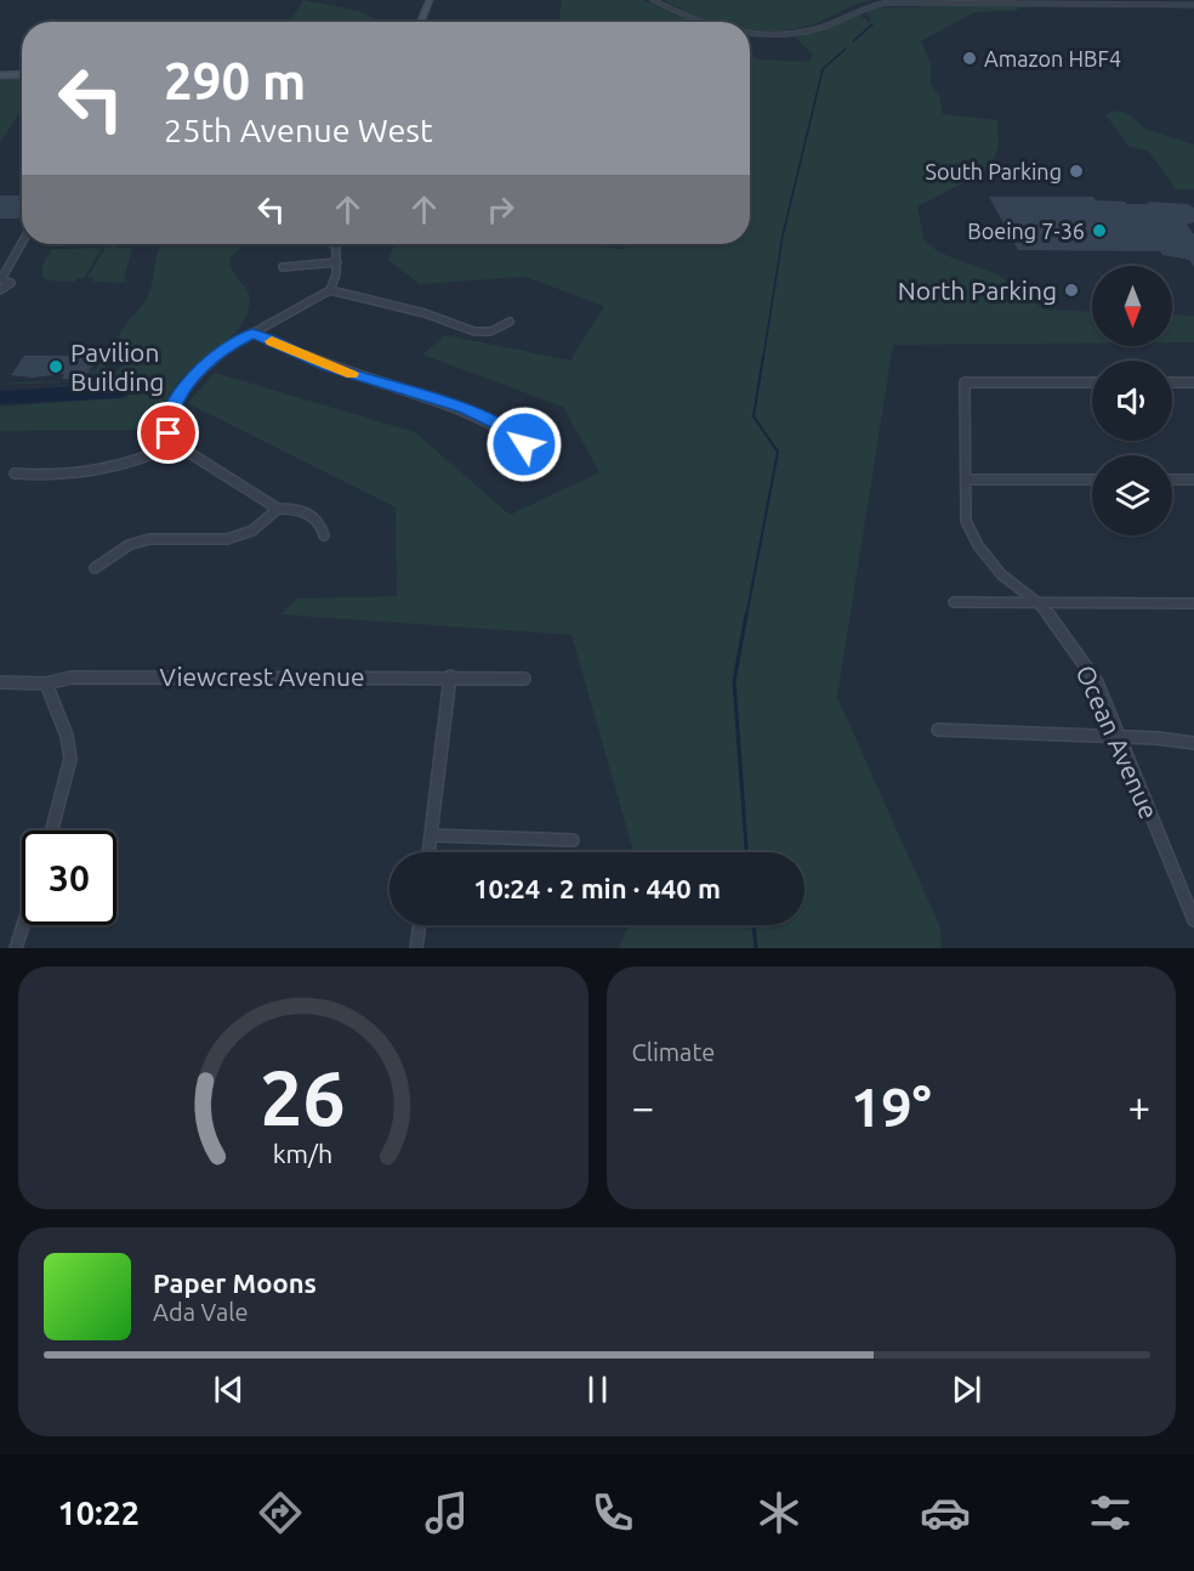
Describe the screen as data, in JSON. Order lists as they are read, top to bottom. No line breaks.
{"streets":{"street":["Viewcrest Avenue","Ocean Avenue"]},"places":["Amazon HBF4","South Parking","Boeing 7-36","North Parking","Pavilion Building"],"north":"bottom","page":{"turn":["290 m","25th Avenue West"],"limit":"30","trip":"10:24 · 2 min · 440 m","tile":"Climate","heat":["−","19°","+"],"song":["Paper Moons","Ada Vale"],"tabs":"10:22","gauge":["26","km/h"]}}
